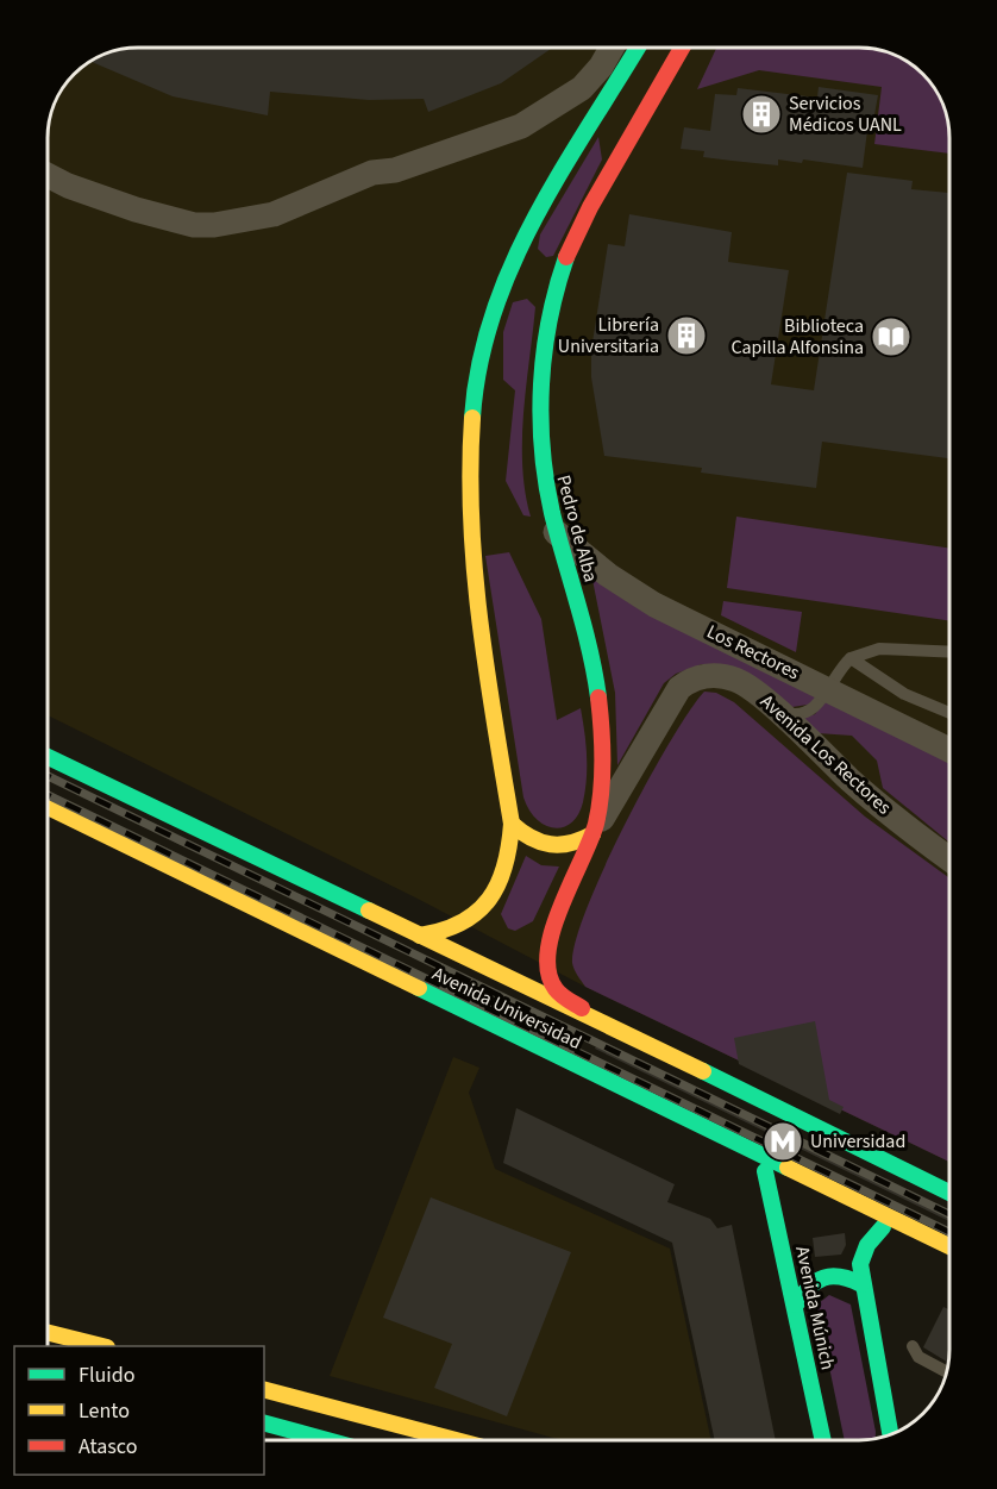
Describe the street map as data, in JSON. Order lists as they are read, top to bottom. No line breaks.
{"streets":{"main road":["Pedro de Alba","Avenida Universidad","Avenida Múnich"],"street":["Los Rectores","Avenida Los Rectores"]},"crossings":[["Pedro de Alba","Los Rectores"],["Pedro de Alba","Avenida Los Rectores"],["Pedro de Alba","Avenida Universidad"]],"places":{"building":["Servicios Médicos UANL","Librería Universitaria"],"library":["Biblioteca Capilla Alfonsina"],"metro station":["Universidad"]},"legend":["Fluido","Lento","Atasco"]}
